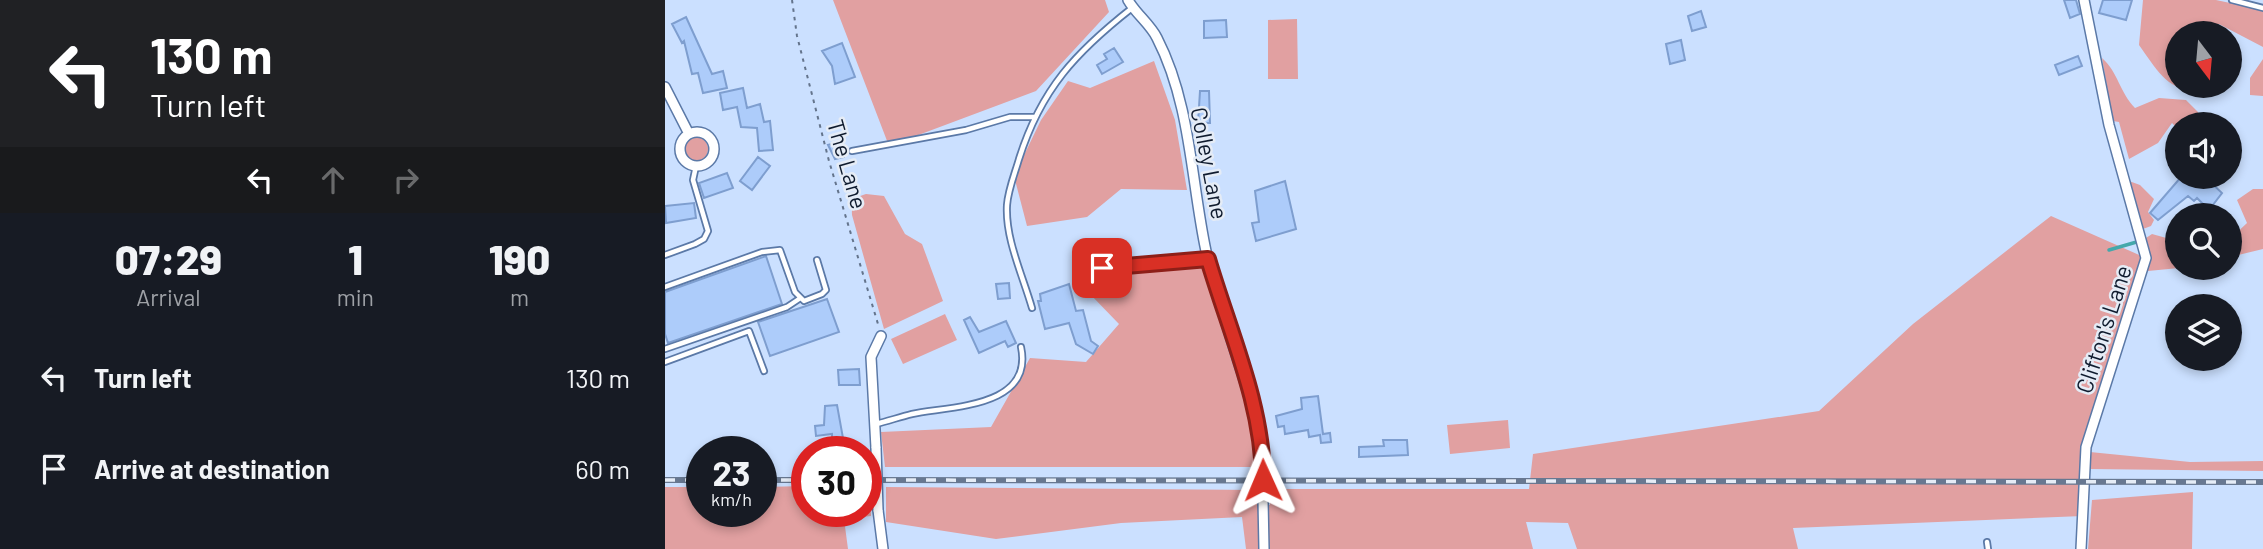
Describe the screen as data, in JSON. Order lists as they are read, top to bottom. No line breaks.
{"streets":{"street":["Colley Lane","Clifton's Lane"],"path":["The Lane"]},"north":"bottom","page":{"turn":["130 m","Turn left"],"eta":["07:29","Arrival","1","min","190","m"],"list":[{"name":"Turn left","value":"130 m"},{"name":"Arrive at destination","value":"60 m"}],"speed":"23 km/h","limit":"30"}}
